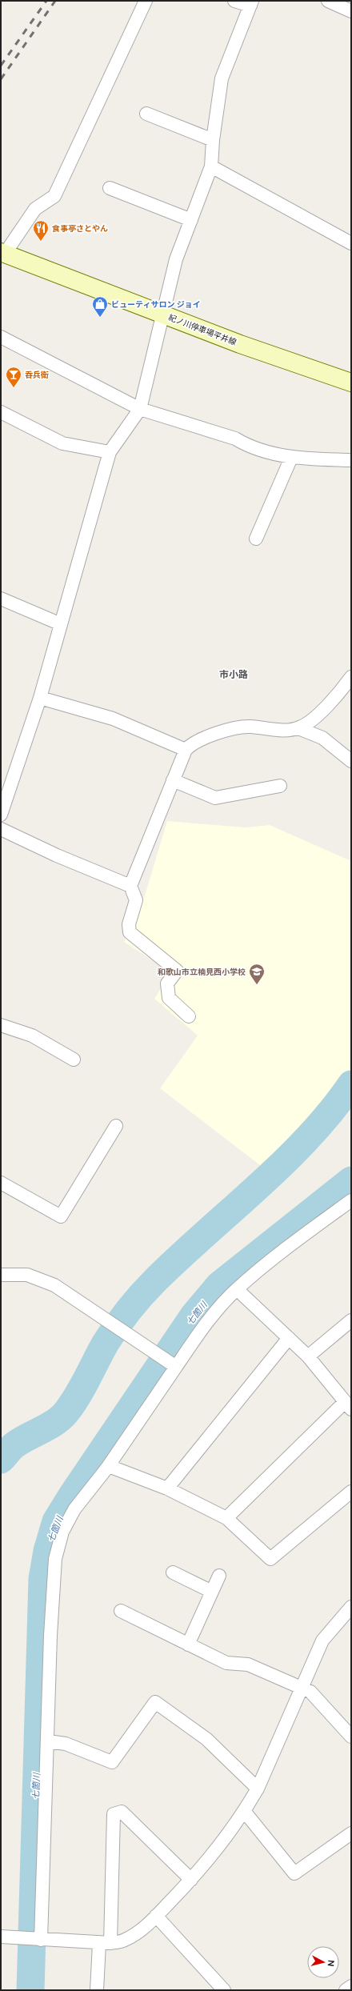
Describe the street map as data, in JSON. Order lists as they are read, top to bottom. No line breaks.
{"streets":{"main road":["紀ノ川停車場平井線"]},"districts":["市小路"],"water":["七箇川"],"places":{"restaurant":["食事亭さとやん"],"shop":["ビューティサロン ジョイ"],"bar":["呑兵衛"],"school or university":["和歌山市立楠見西小学校"]},"north":"right"}
